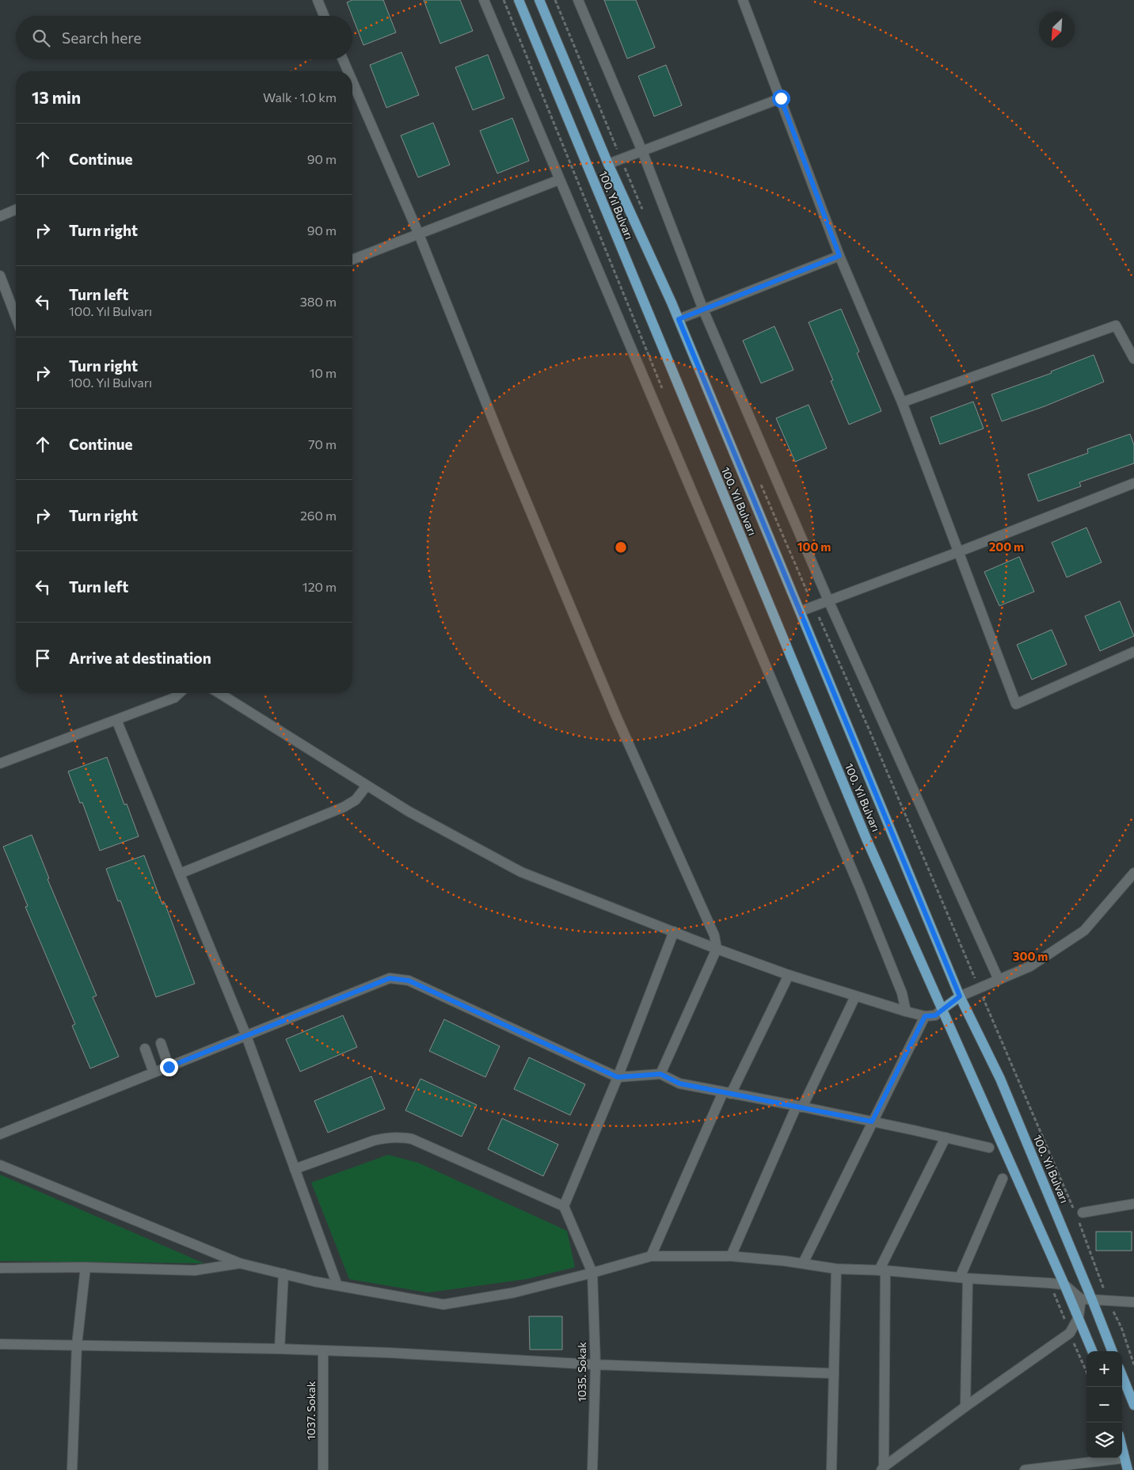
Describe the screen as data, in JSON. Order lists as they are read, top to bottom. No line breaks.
{"streets":{"main road":["100. Yıl Bulvarı"],"street":["1035. Sokak","1037. Sokak"]},"north":"bottom left","page":{"search":"Search here","heading":["13 min","Walk · 1.0 km"],"list":[["Continue","90 m"],["Turn right","90 m"],["Turn left","100. Yıl Bulvarı","380 m"],["Turn right","100. Yıl Bulvarı","10 m"],["Continue","70 m"],["Turn right","260 m"],["Turn left","120 m"],"Arrive at destination"],"map_buttons":["+","−"]},"rings":["100 m","200 m","300 m"]}
